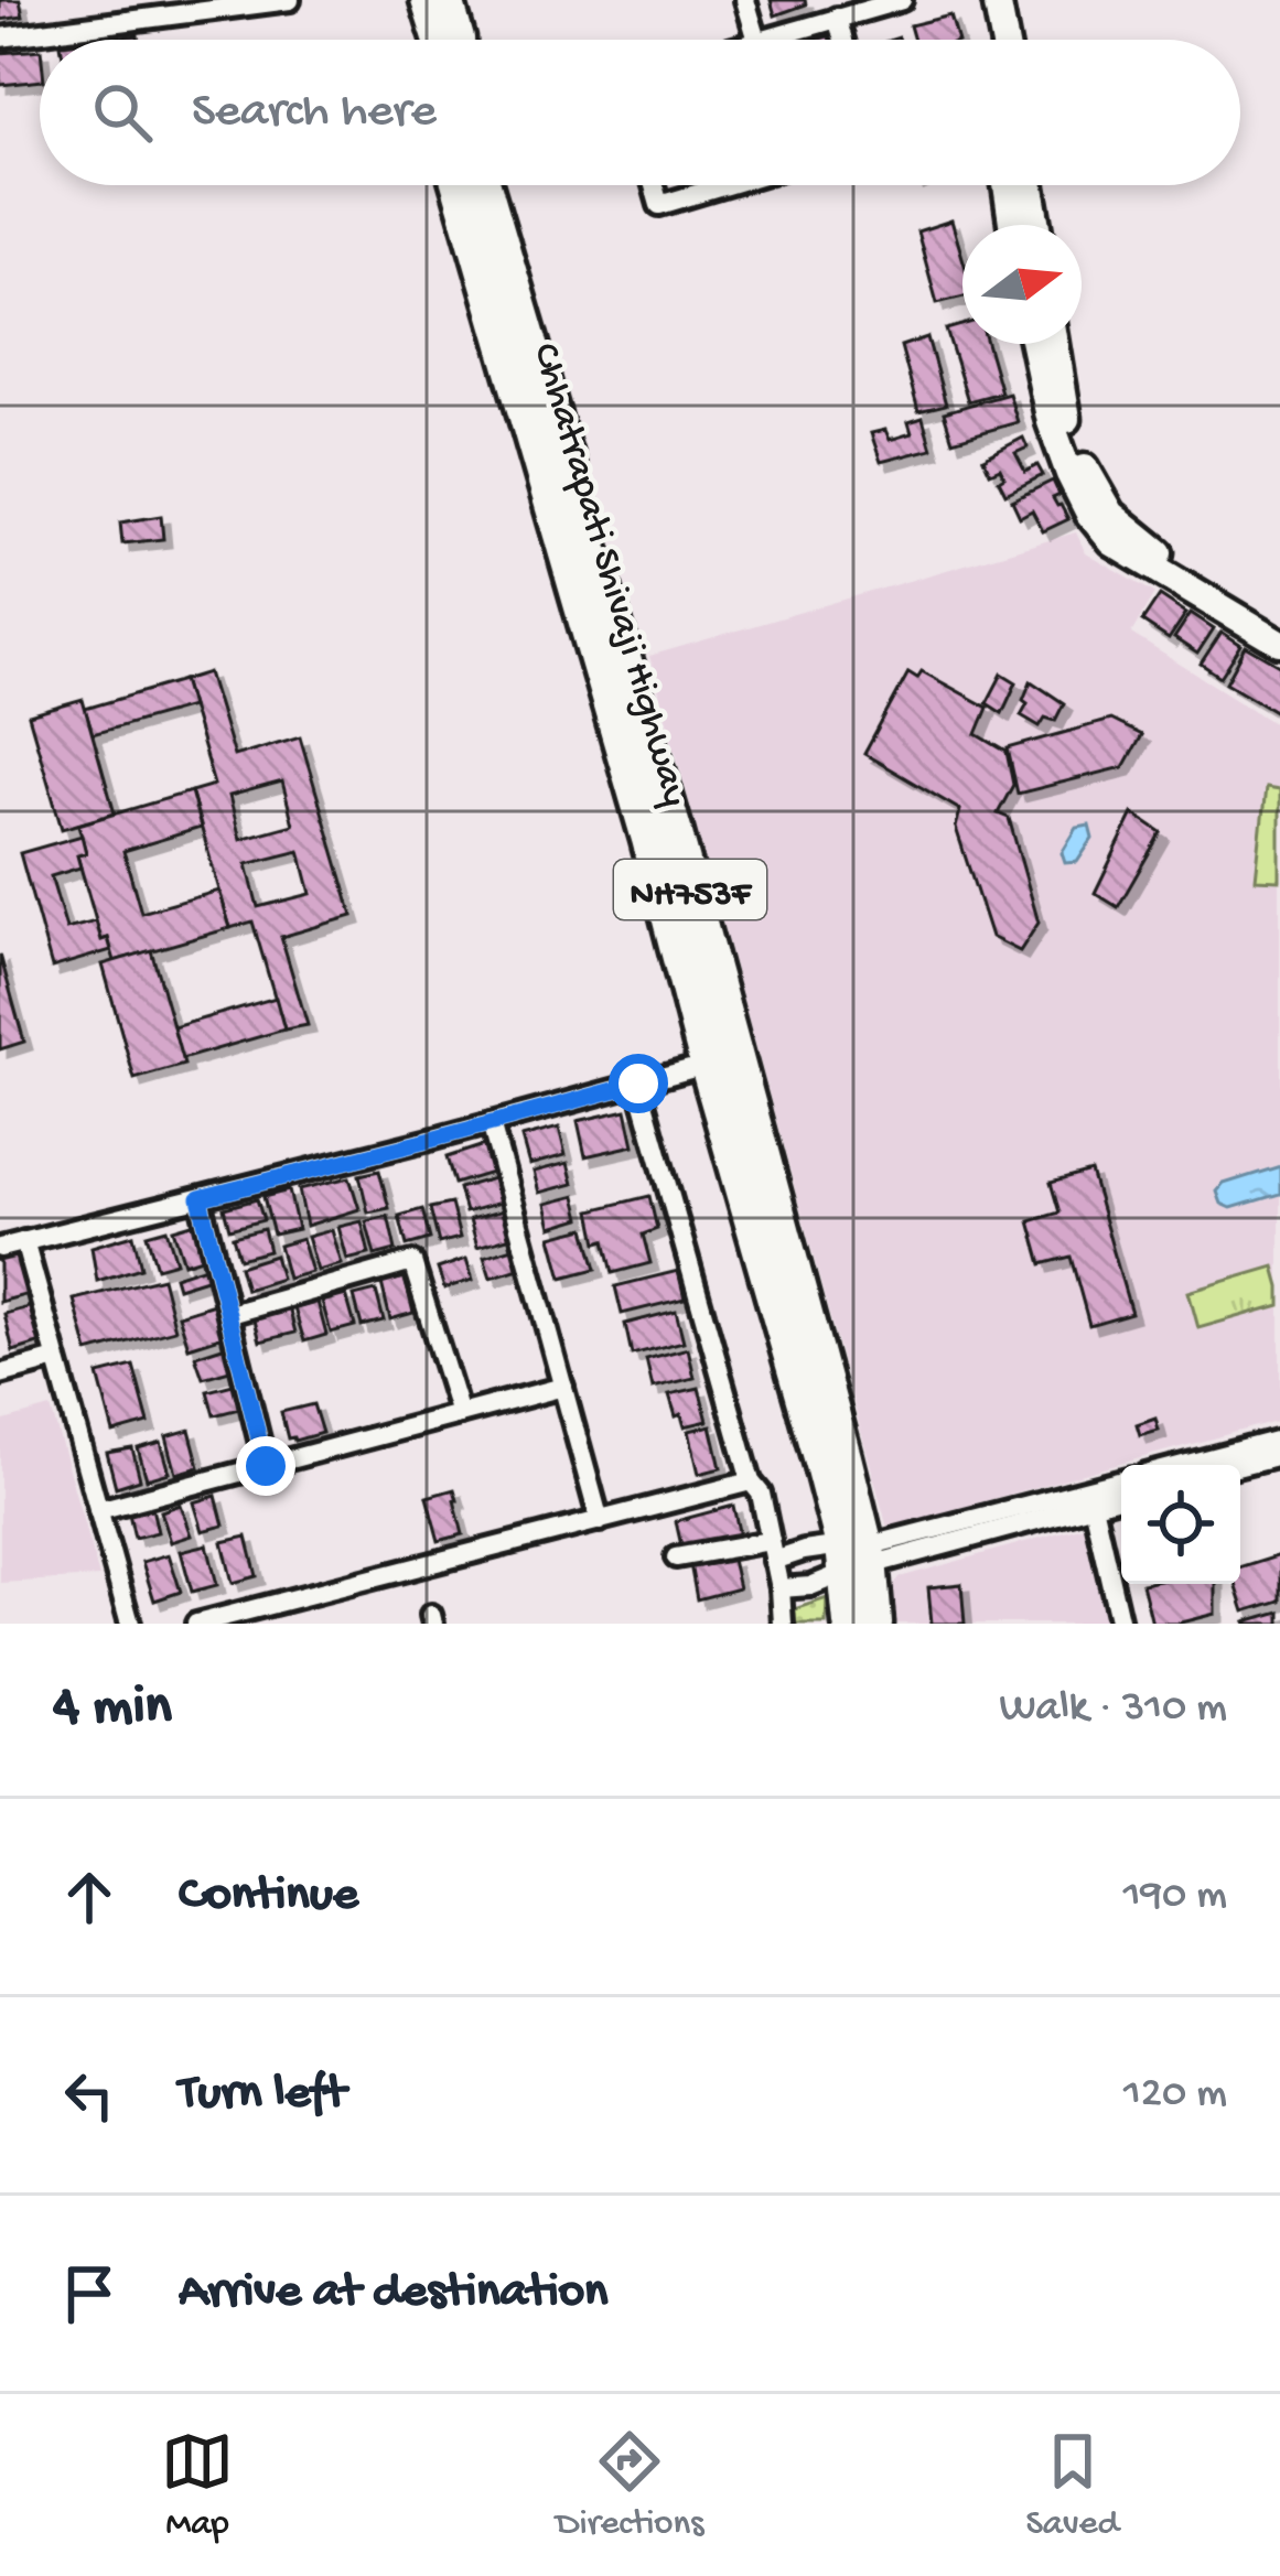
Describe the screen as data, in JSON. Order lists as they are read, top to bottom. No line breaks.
{"streets":{"highway":["Chhatrapati Shivaji Highway","NH753F"]},"north":"right","page":{"search":"Search here","heading":["4 min","Walk · 310 m"],"list":[["Continue","190 m"],["Turn left","120 m"],"Arrive at destination"],"nav":["Map","Directions","Saved"]}}
